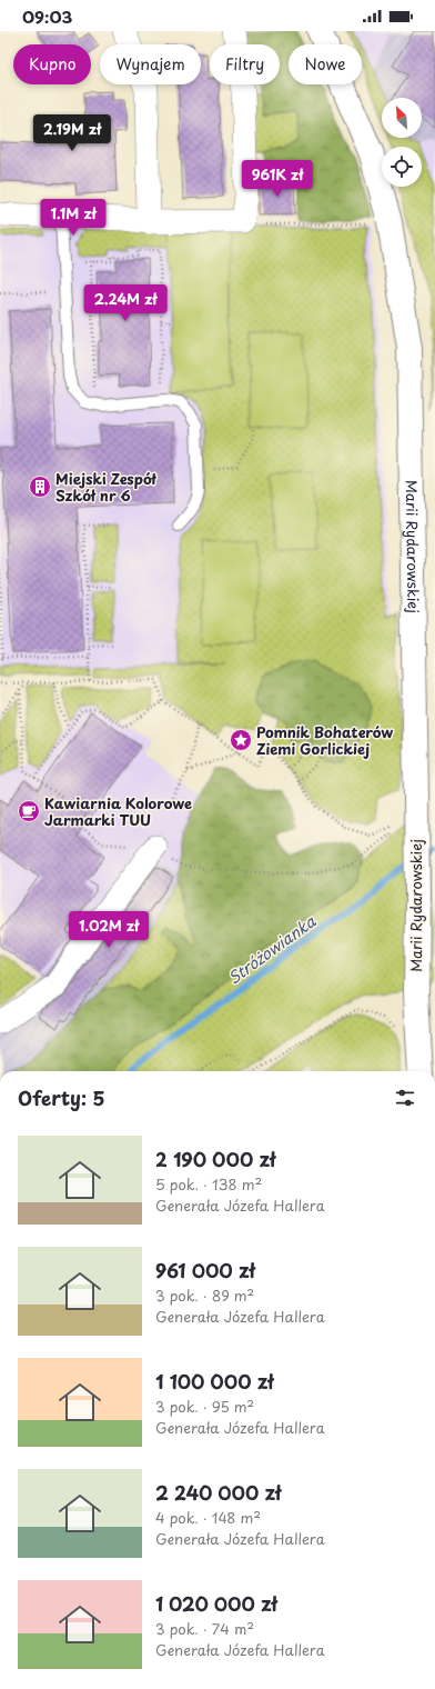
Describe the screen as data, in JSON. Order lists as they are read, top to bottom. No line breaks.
{"streets":{"street":["Marii Rydarowskiej"]},"water":["Stróżowianka"],"places":{"building":["Miejski Zespół Szkół nr 6"],"place":["Pomnik Bohaterów Ziemi Gorlickiej"],"cafe":["Kawiarnia Kolorowe Jarmarki TUU"]},"north":"top left","page":{"status":"09:03","chip":["Kupno","Wynajem","Filtry","Nowe"],"price":["2.19M zł","961K zł","1.1M zł","2.24M zł","1.02M zł"],"heading":"Oferty: 5","list":[{"name":"2 190 000 zł","note":"5 pok. · 138 m² · Generała Józefa Hallera"},{"name":"961 000 zł","note":"3 pok. · 89 m² · Generała Józefa Hallera"},{"name":"1 100 000 zł","note":"3 pok. · 95 m² · Generała Józefa Hallera"},{"name":"2 240 000 zł","note":"4 pok. · 148 m² · Generała Józefa Hallera"},{"name":"1 020 000 zł","note":"3 pok. · 74 m² · Generała Józefa Hallera"}]}}
